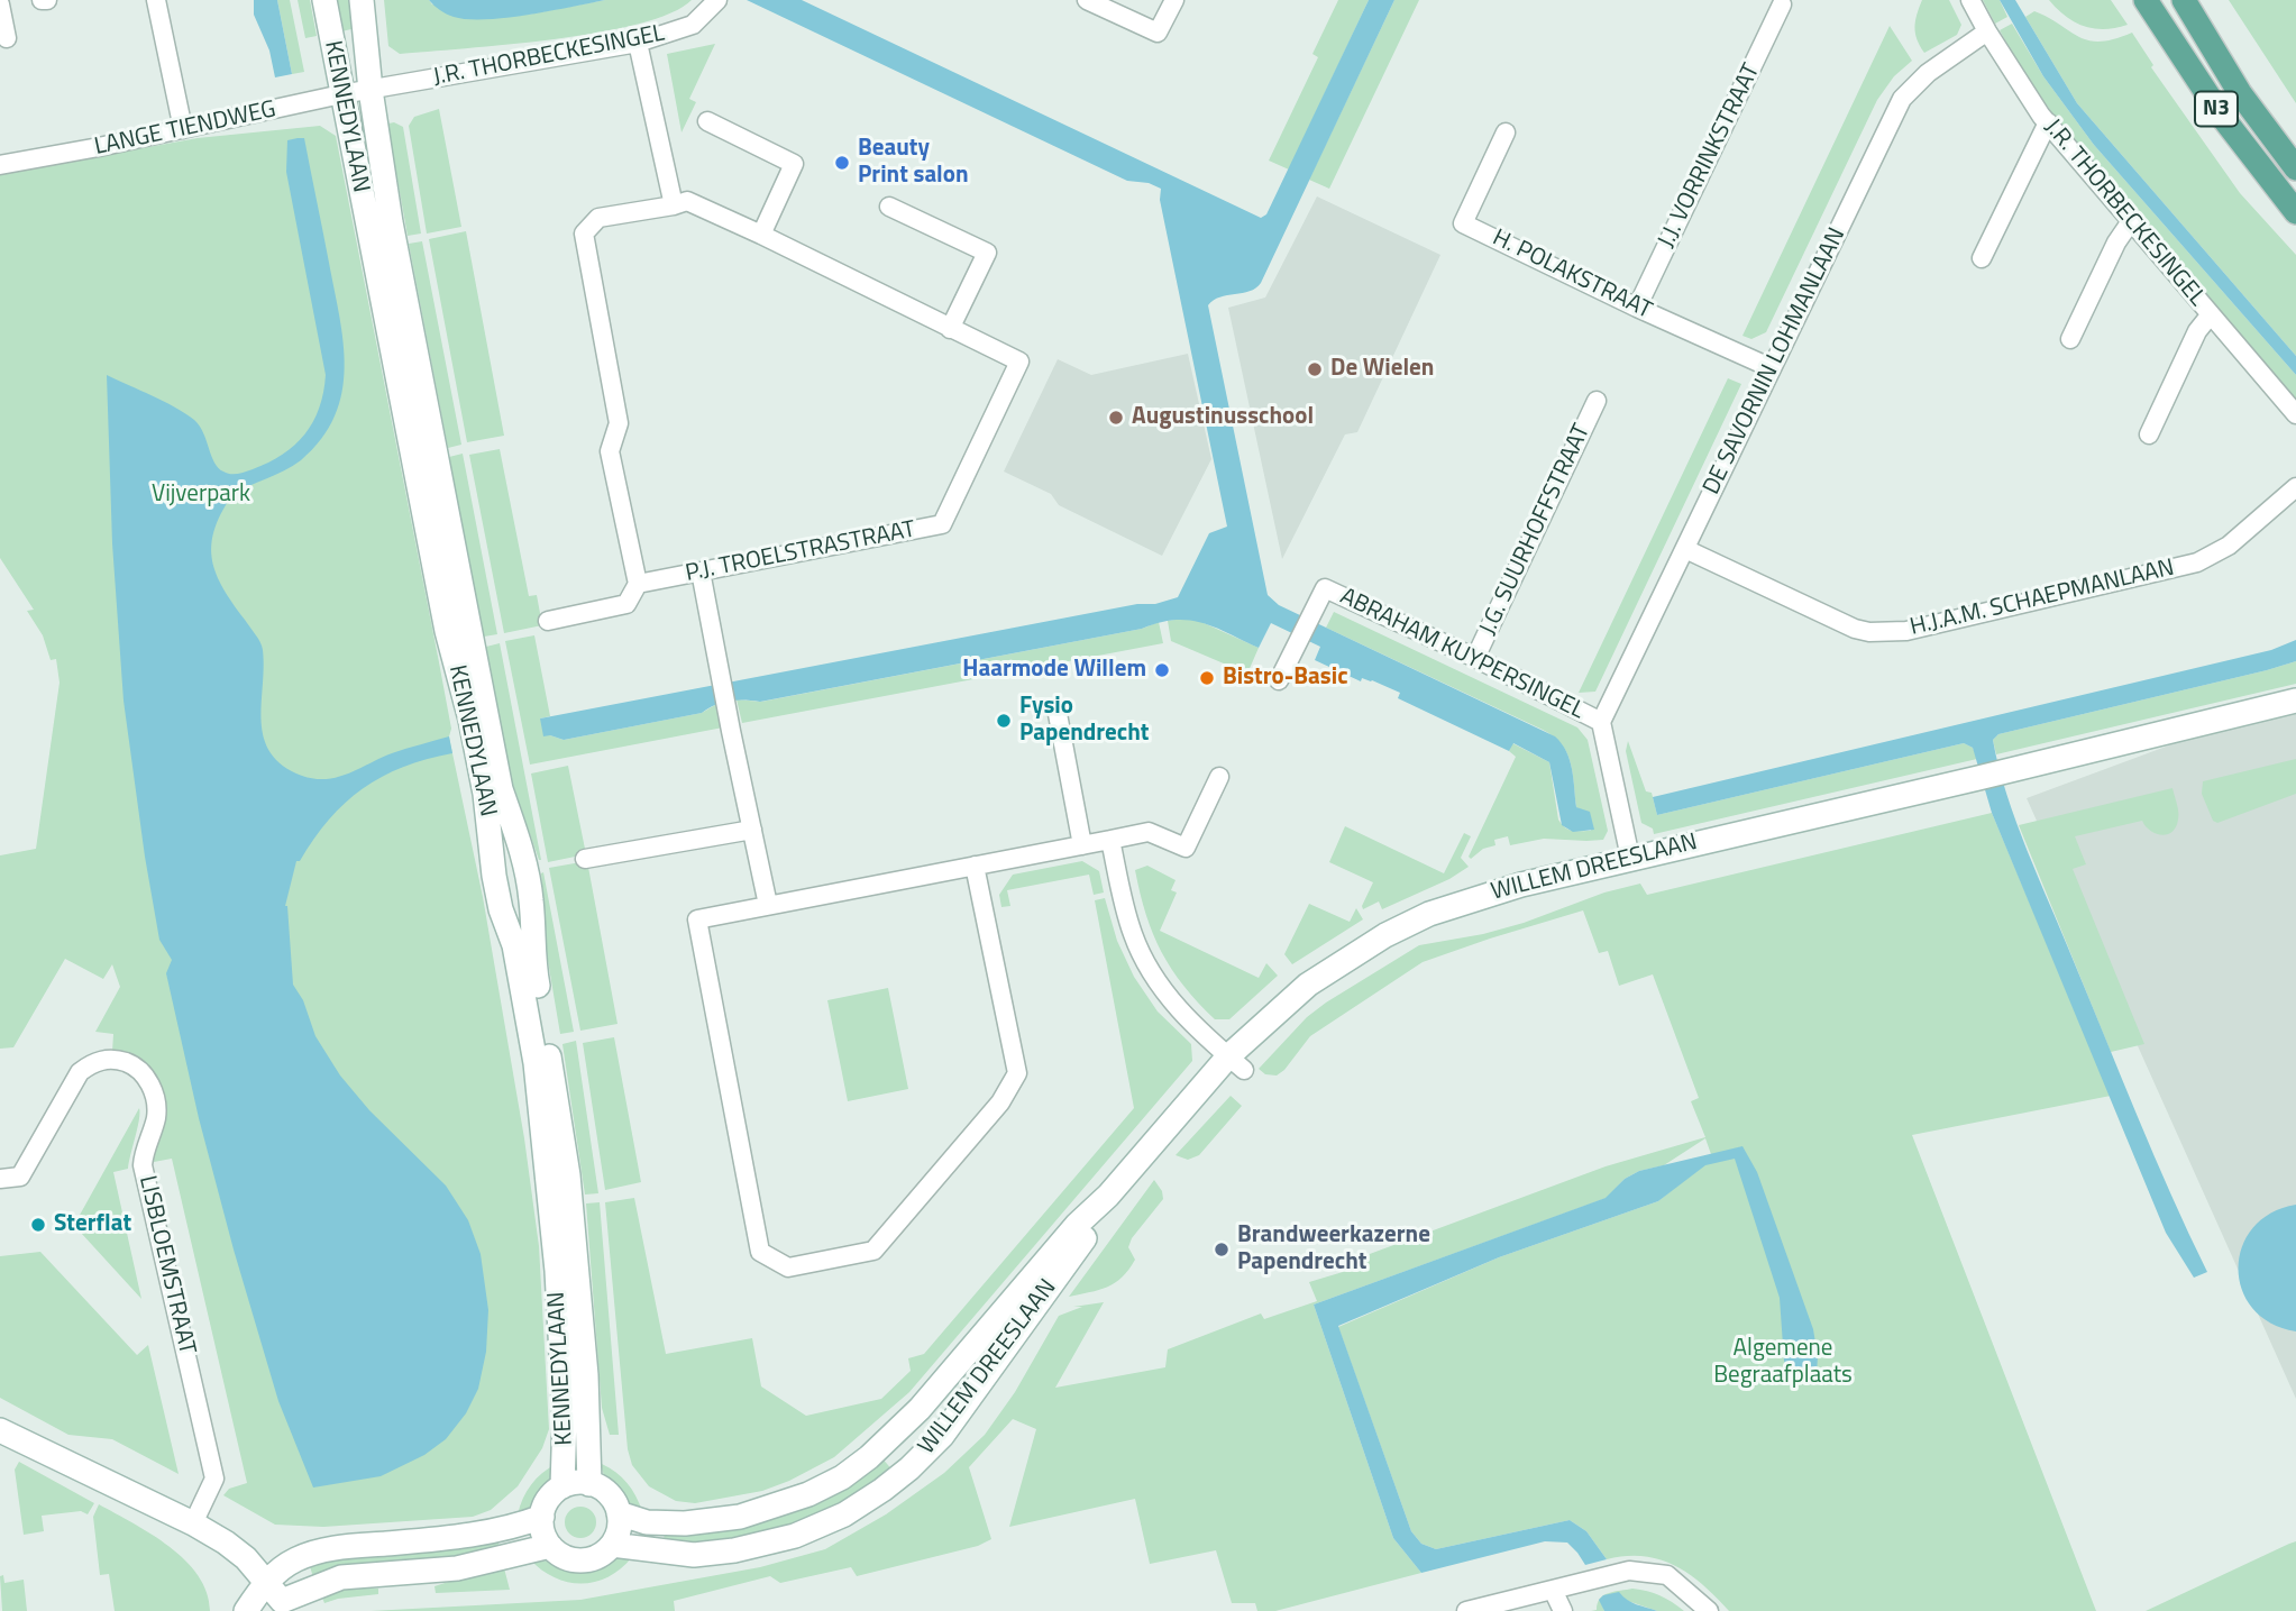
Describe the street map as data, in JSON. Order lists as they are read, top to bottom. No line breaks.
{"streets":{"main road":["N3"],"street":["J.R. THORBECKESINGEL","KENNEDYLAAN","LANGE TIENDWEG","J.J. VORRINKSTRAAT","H. POLAKSTRAAT","DE SAVORNIN LOHMANLAAN","J.G. SUURHOFFSTRAAT","P.J. TROELSTRASTRAAT","H.J.A.M. SCHAEPMANLAAN","ABRAHAM KUYPERSINGEL","WILLEM DREESLAAN","LISBLOEMSTRAAT"]},"crossings":[["J.R. THORBECKESINGEL","KENNEDYLAAN"],["J.R. THORBECKESINGEL","LANGE TIENDWEG"],["J.R. THORBECKESINGEL","DE SAVORNIN LOHMANLAAN"],["KENNEDYLAAN","LANGE TIENDWEG"],["KENNEDYLAAN","WILLEM DREESLAAN"],["J.J. VORRINKSTRAAT","H. POLAKSTRAAT"],["H. POLAKSTRAAT","DE SAVORNIN LOHMANLAAN"],["DE SAVORNIN LOHMANLAAN","H.J.A.M. SCHAEPMANLAAN"],["DE SAVORNIN LOHMANLAAN","ABRAHAM KUYPERSINGEL"],["J.G. SUURHOFFSTRAAT","ABRAHAM KUYPERSINGEL"],["ABRAHAM KUYPERSINGEL","WILLEM DREESLAAN"]],"parks":["Vijverpark","Algemene Begraafplaats"],"places":["Beauty Print salon","De Wielen","Augustinusschool","Haarmode Willem","Bistro-Basic","Fysio Papendrecht","Sterflat","Brandweerkazerne Papendrecht"]}
